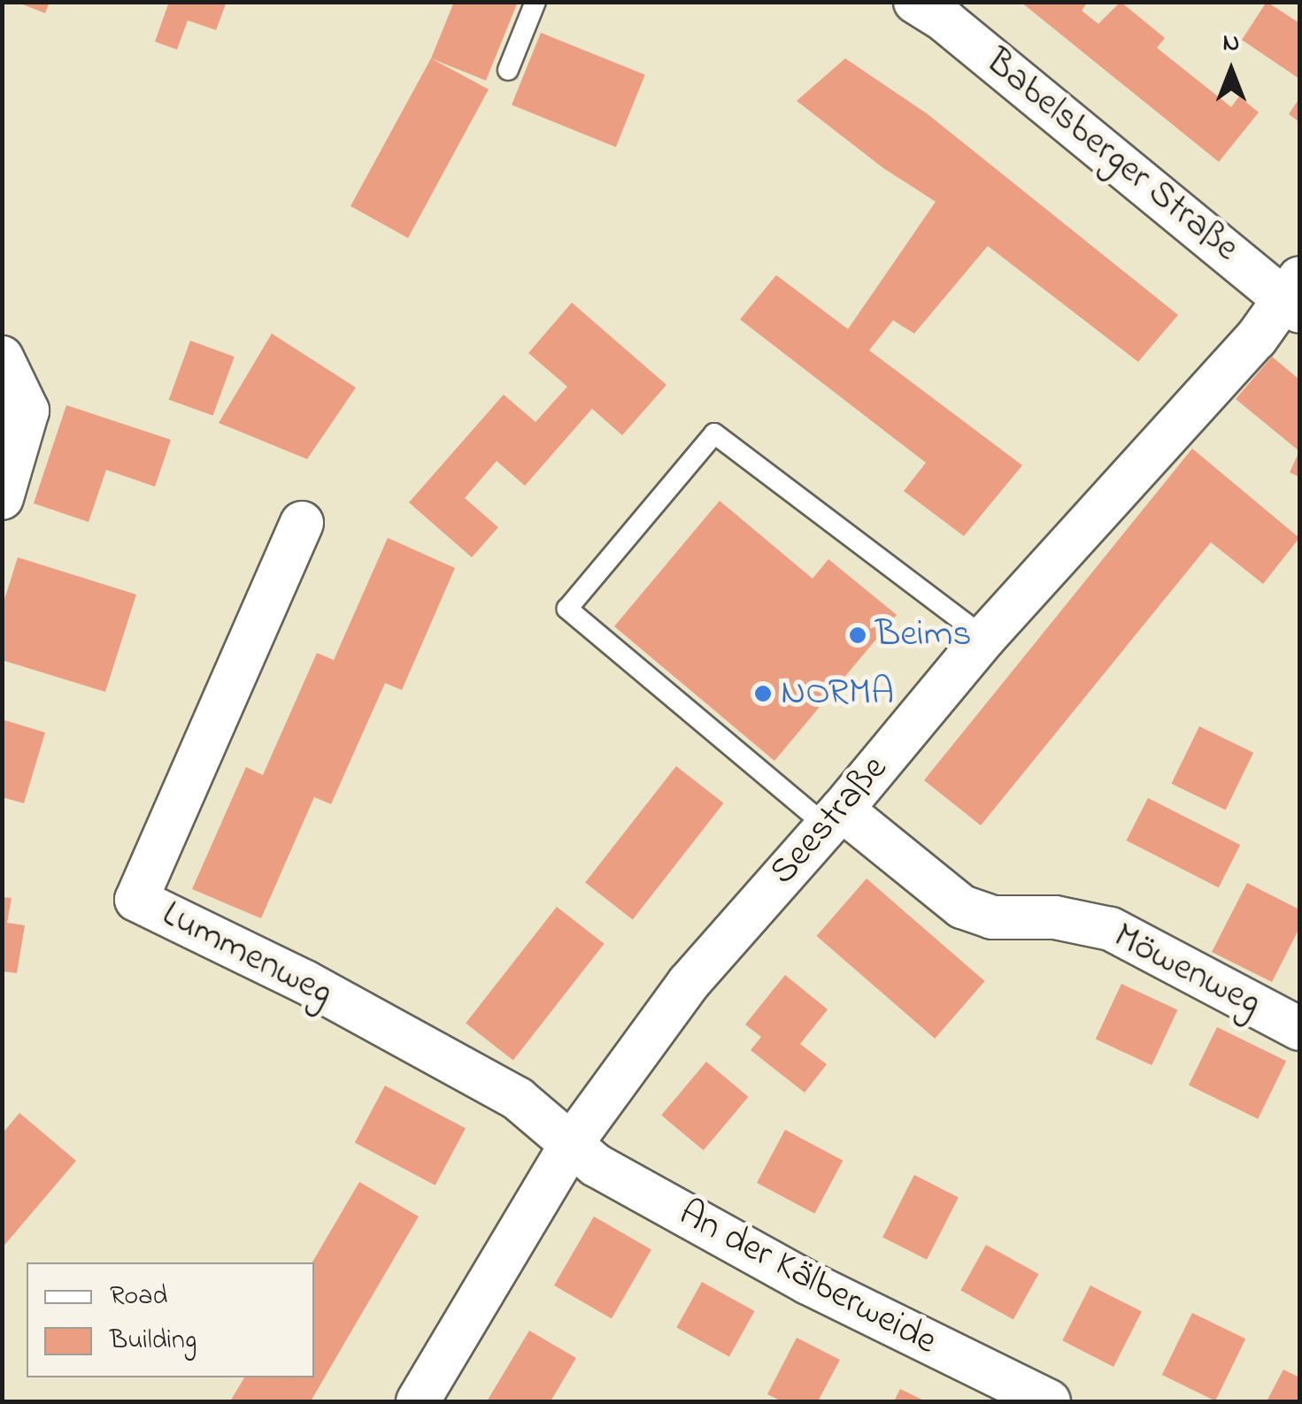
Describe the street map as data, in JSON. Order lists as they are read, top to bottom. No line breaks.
{"streets":{"street":["Babelsberger Straße","Seestraße","Lummenweg","Möwenweg","An der Kälberweide"]},"crossings":[["Babelsberger Straße","Seestraße"],["Seestraße","Lummenweg"],["Seestraße","Möwenweg"],["Seestraße","An der Kälberweide"],["Lummenweg","An der Kälberweide"]],"places":["Beims","NORMA"],"legend":["Road","Building"],"north":"top"}
